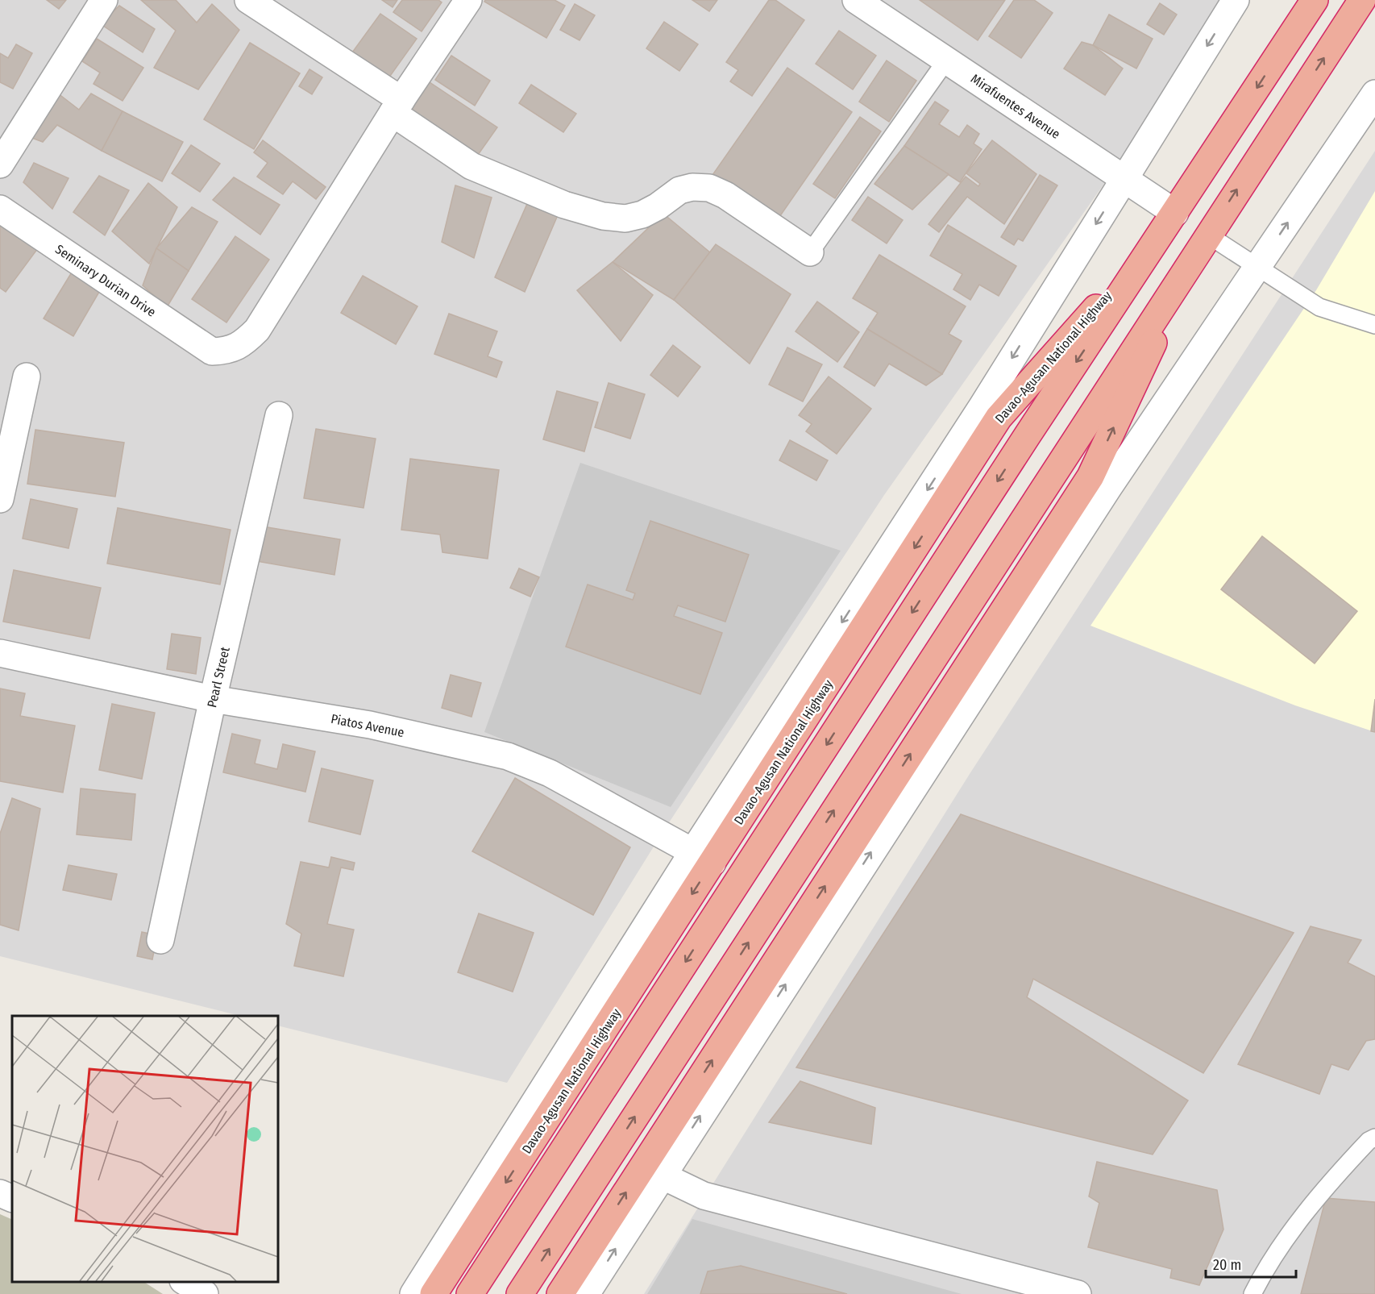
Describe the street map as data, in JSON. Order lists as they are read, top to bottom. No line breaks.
{"streets":{"highway":["Davao-Agusan National Highway"],"street":["Mirafuentes Avenue","Seminary Durian Drive","Pearl Street","Piatos Avenue"]},"crossings":[["Mirafuentes Avenue","Davao-Agusan National Highway"],["Davao-Agusan National Highway","Piatos Avenue"],["Pearl Street","Piatos Avenue"]],"scale_bar":"20 m"}
